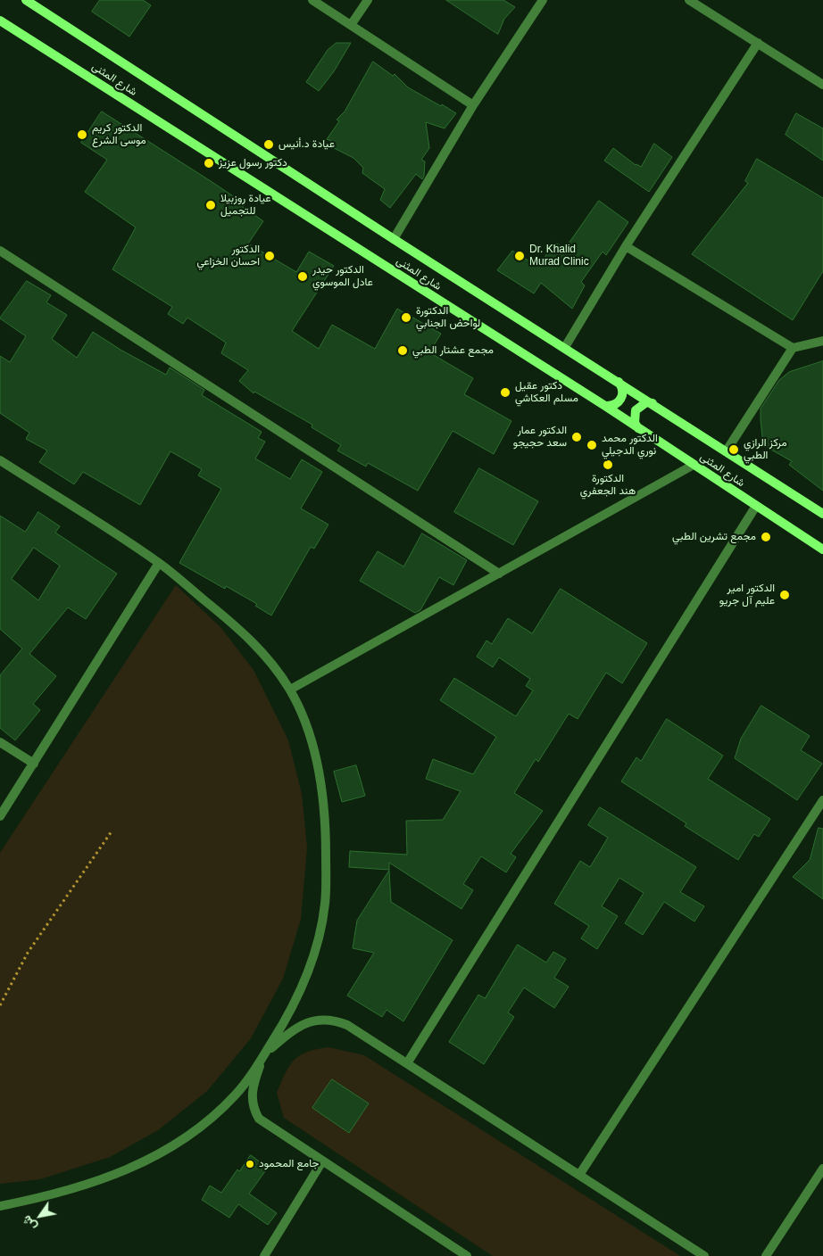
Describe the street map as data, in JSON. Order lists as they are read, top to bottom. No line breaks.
{"streets":{"main road":["شارع المثنى"]},"places":["الدكتور كريم موسى الشرع","عيادة د.أنيس","دكتور رسول عزيز","عيادة روزبيلا للتجميل","الدكتور احسان الخزاعي","Dr. Khalid Murad Clinic","الدكتور حيدر عادل الموسوي","الدكتورة لواحض الجنابي","مجمع عشتار الطبي","دكتور عقيل مسلم العكاشي","الدكتور عمار سعد حجيجو","الدكتور محمد نوري الدجيلي","مركز الرازي الطبي","الدكتورة هند الجعفري","مجمع تشرين الطبي","الدكتور امير عليم آل جريو","جامع المحمود"],"north":"bottom left"}
